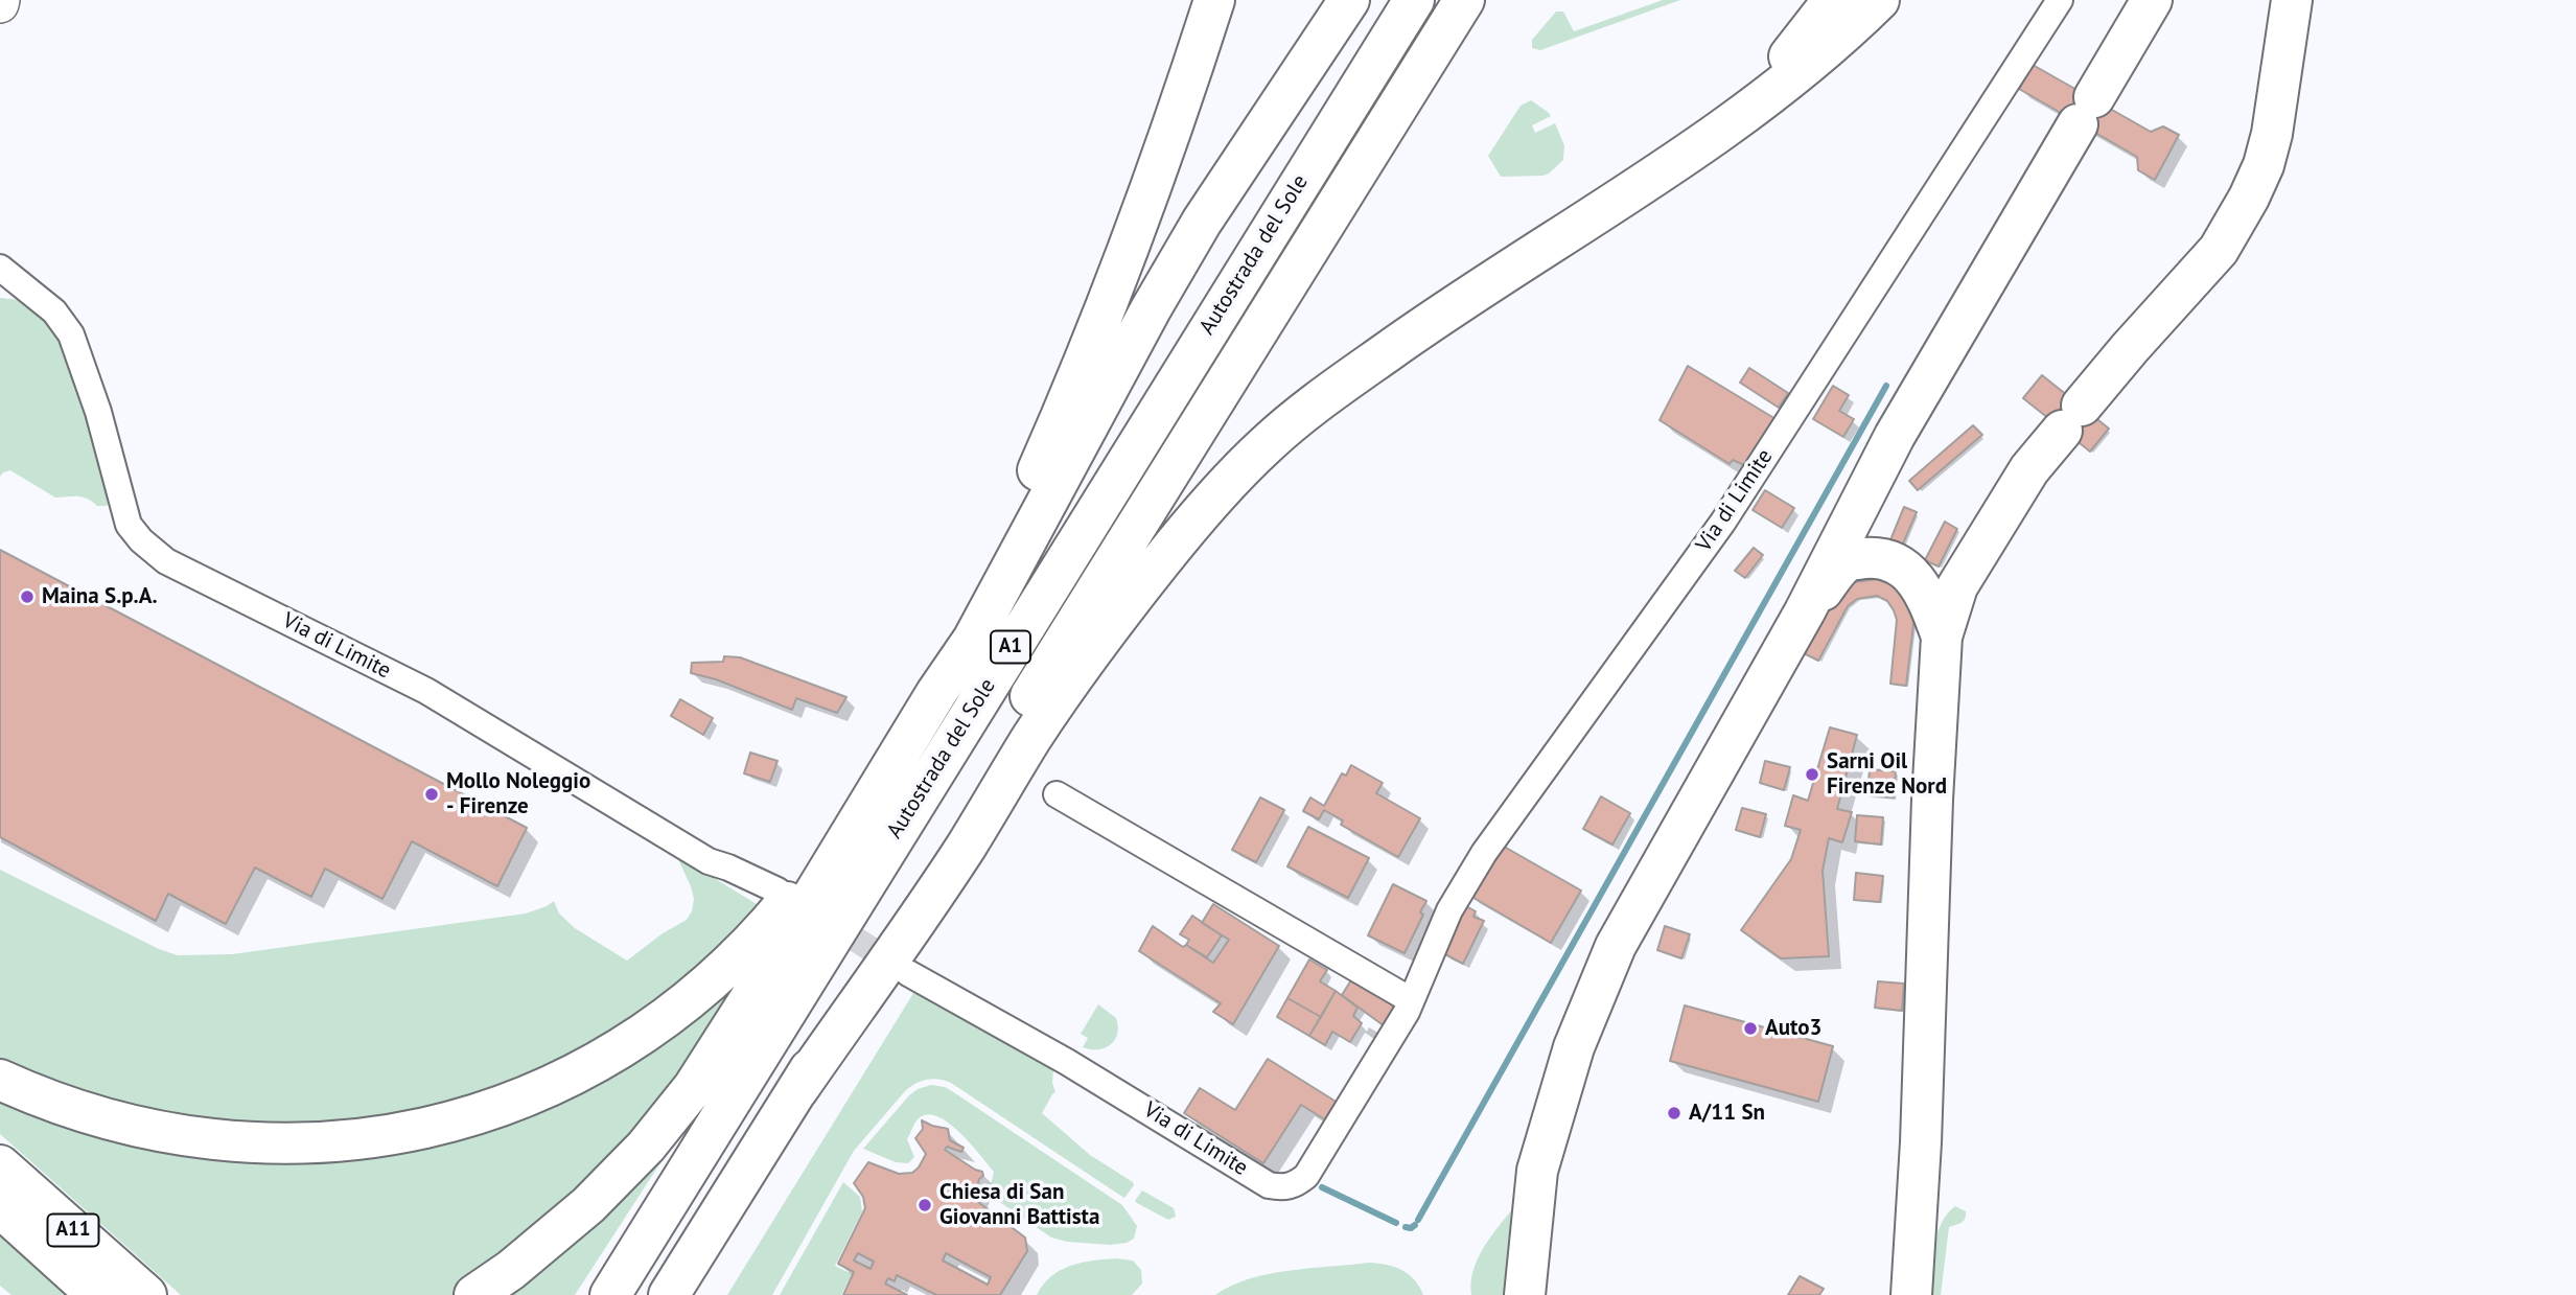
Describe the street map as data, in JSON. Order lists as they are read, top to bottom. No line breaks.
{"streets":{"highway":["Autostrada del Sole","A1","A11"],"street":["Via di Limite"]},"places":["Maina S.p.A.","Sarni Oil Firenze Nord","Mollo Noleggio - Firenze","Auto3","A/11 Sn","Chiesa di San Giovanni Battista"]}
